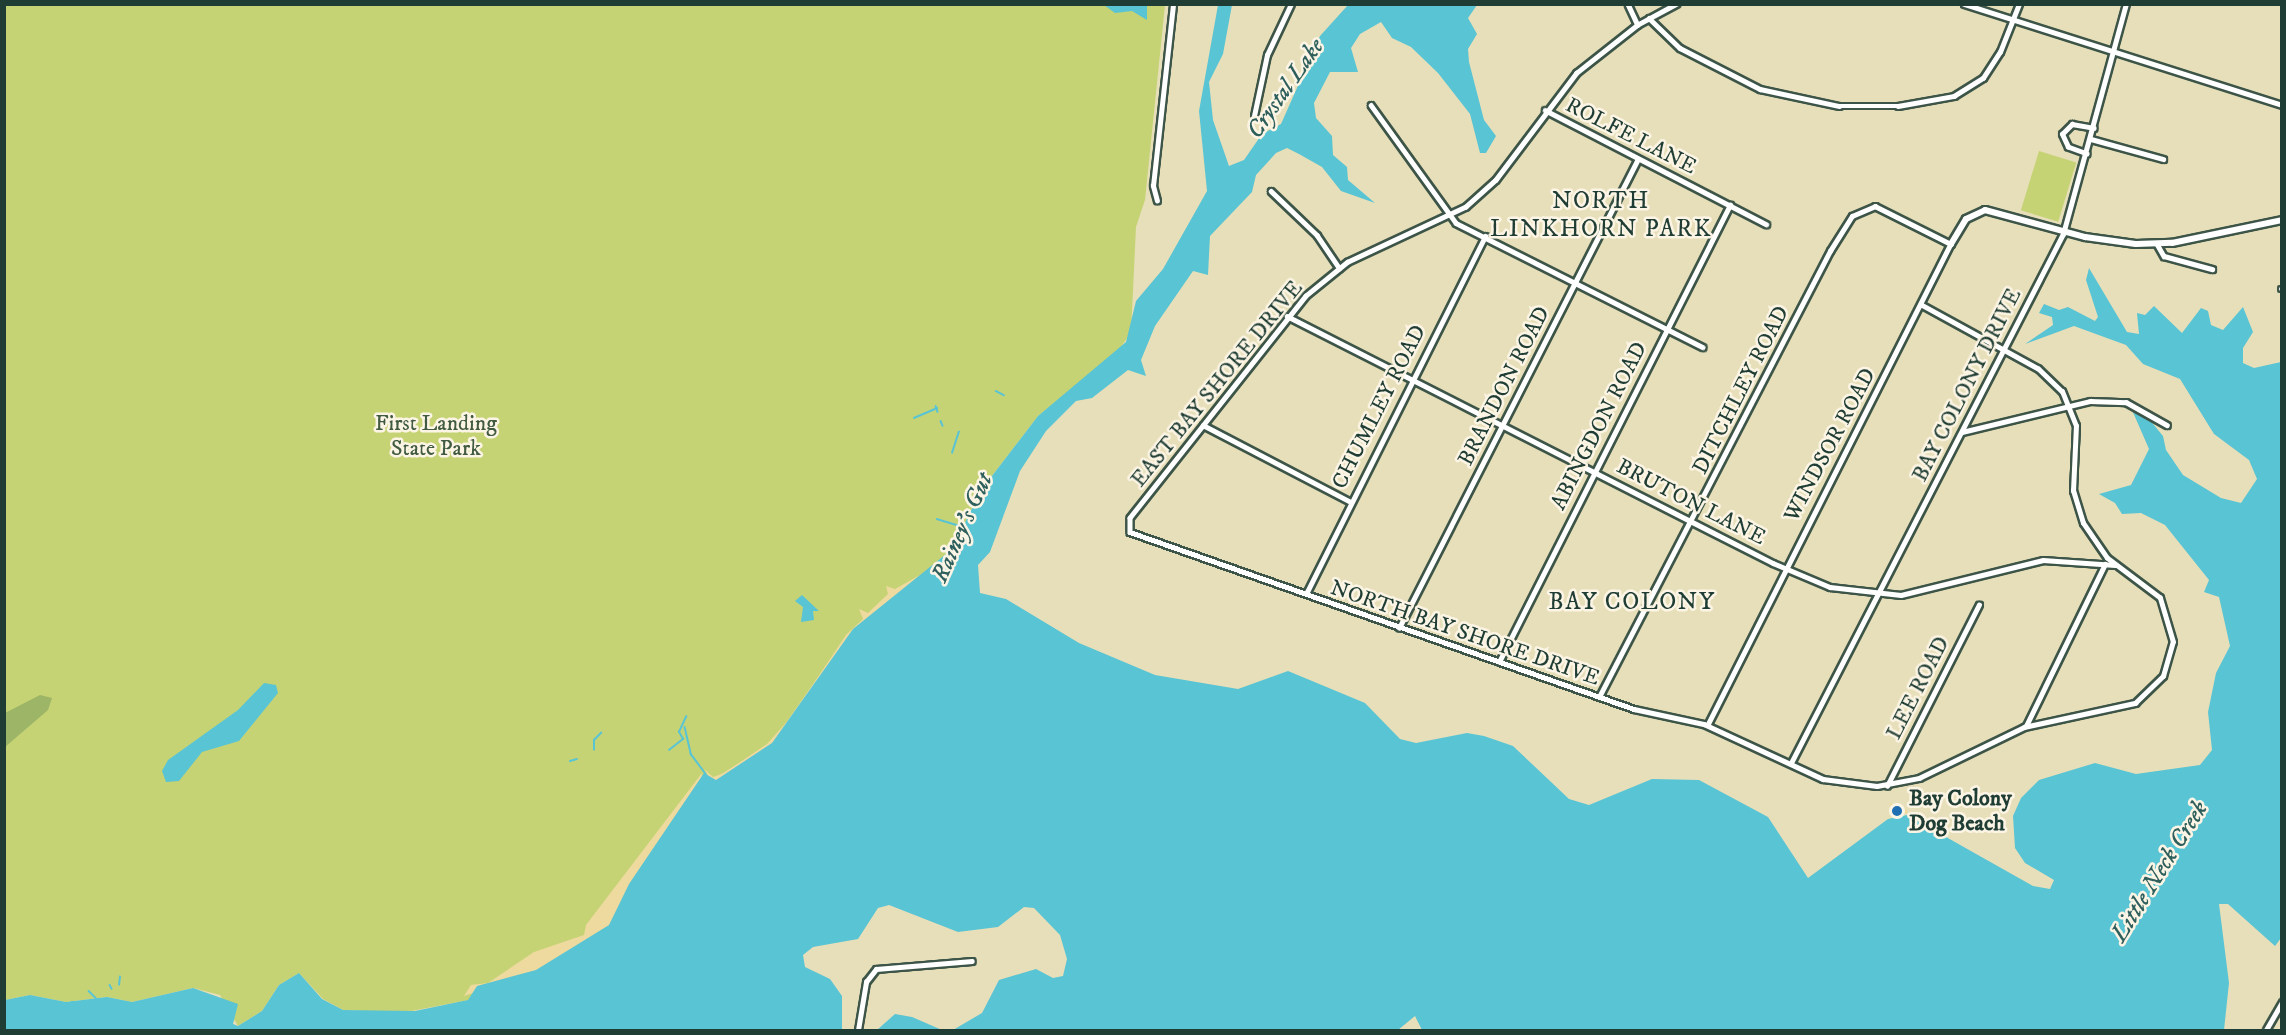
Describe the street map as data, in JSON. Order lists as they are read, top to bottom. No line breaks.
{"streets":{"street":["ROLFE LANE","EAST BAY SHORE DRIVE","BAY COLONY DRIVE","BRANDON ROAD","DITCHLEY ROAD","CHUMLEY ROAD","ABINGDON ROAD","WINDSOR ROAD","BRUTON LANE","NORTH BAY SHORE DRIVE","LEE ROAD"]},"crossings":[["ROLFE LANE","EAST BAY SHORE DRIVE"],["ROLFE LANE","BRANDON ROAD"],["ROLFE LANE","ABINGDON ROAD"],["EAST BAY SHORE DRIVE","BRUTON LANE"],["EAST BAY SHORE DRIVE","NORTH BAY SHORE DRIVE"],["BAY COLONY DRIVE","BRUTON LANE"],["BAY COLONY DRIVE","NORTH BAY SHORE DRIVE"],["BRANDON ROAD","BRUTON LANE"],["BRANDON ROAD","NORTH BAY SHORE DRIVE"],["DITCHLEY ROAD","WINDSOR ROAD"],["DITCHLEY ROAD","BRUTON LANE"],["DITCHLEY ROAD","NORTH BAY SHORE DRIVE"],["CHUMLEY ROAD","BRUTON LANE"],["CHUMLEY ROAD","NORTH BAY SHORE DRIVE"],["ABINGDON ROAD","BRUTON LANE"],["ABINGDON ROAD","NORTH BAY SHORE DRIVE"],["WINDSOR ROAD","BRUTON LANE"],["WINDSOR ROAD","NORTH BAY SHORE DRIVE"],["BRUTON LANE","NORTH BAY SHORE DRIVE"],["NORTH BAY SHORE DRIVE","LEE ROAD"]],"districts":["NORTH LINKHORN PARK","BAY COLONY"],"water":["Crystal Lake","Rainey's Gut","Little Neck Creek"],"parks":["First Landing State Park"],"places":["Bay Colony Dog Beach"]}
